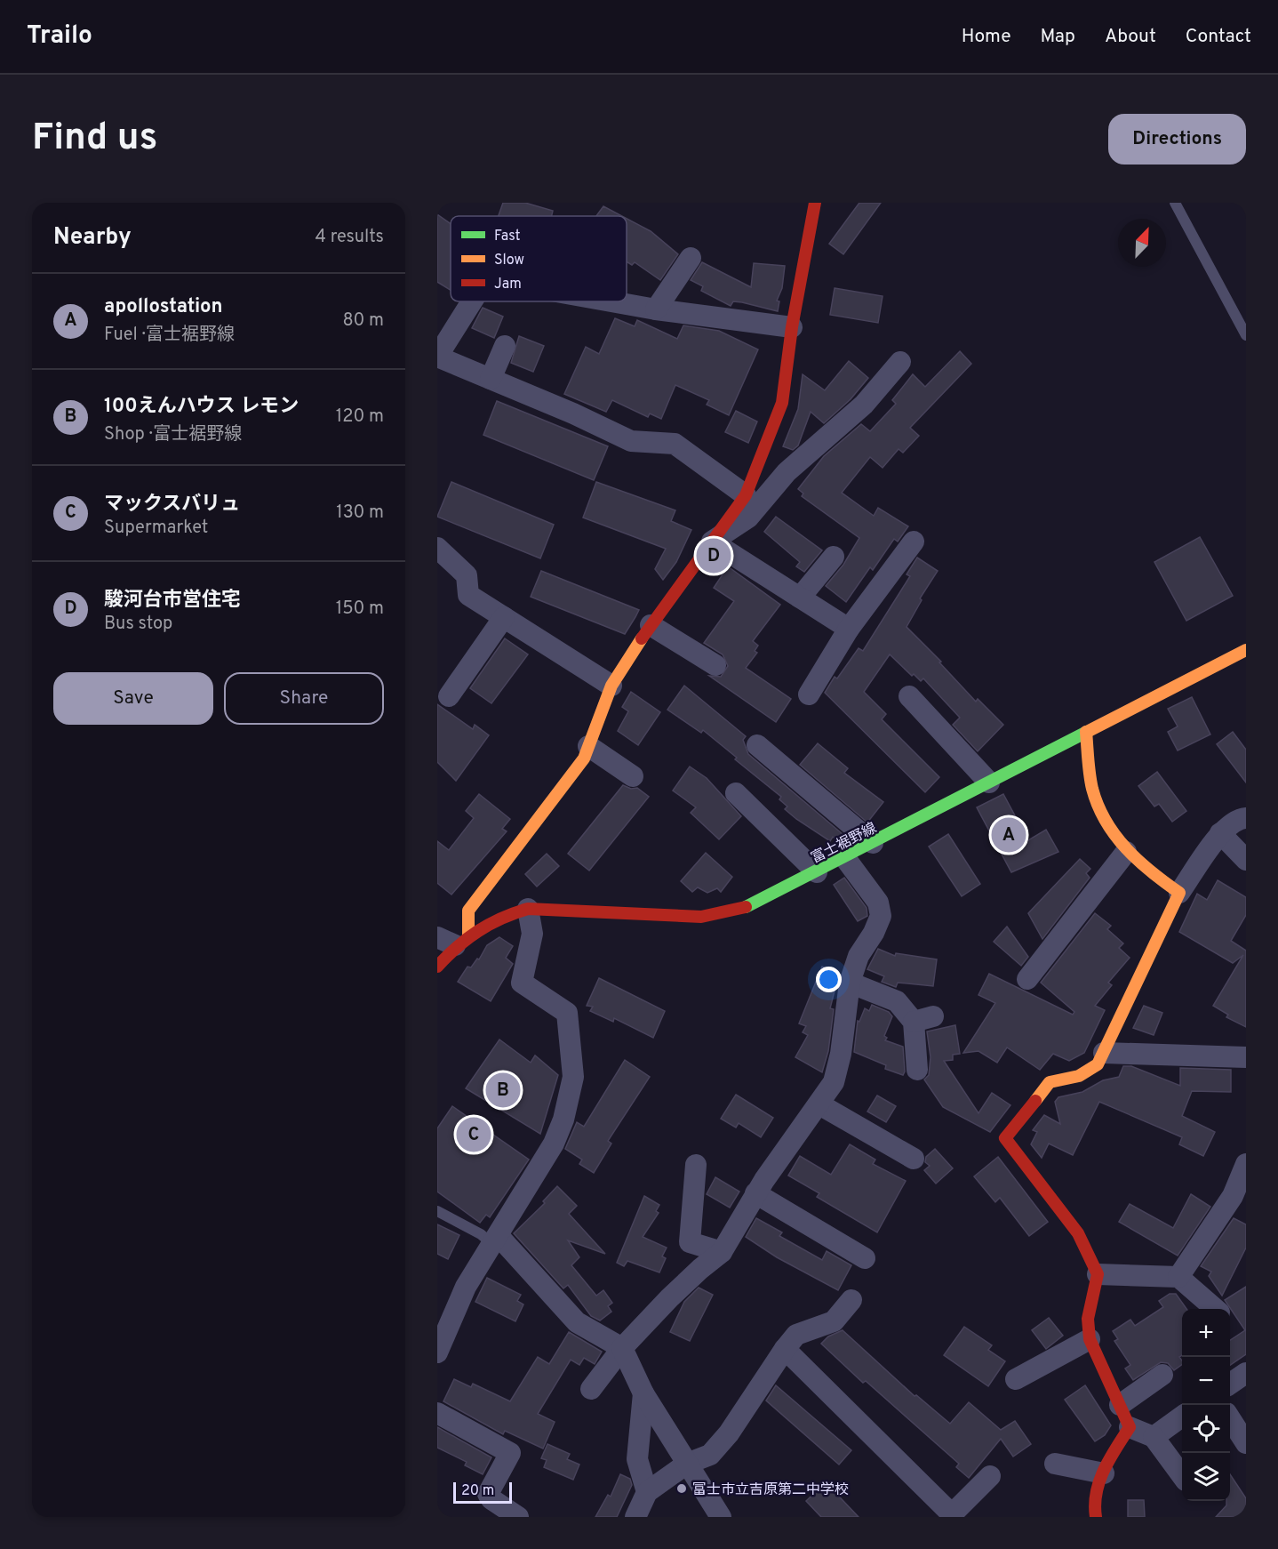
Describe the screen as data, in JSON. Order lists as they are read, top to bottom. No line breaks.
{"streets":{"street":["富士裾野線"]},"places":["富士市立吉原第二中学校"],"legend":["Fast","Slow","Jam"],"scale_bar":"20 m","north":"top right","page":{"header":"Trailo","nav":["Home","Map","About","Contact"],"buttons":["Directions",["Save","Share"]],"title":"Find us","heading":["Nearby","4 results"],"list":[{"mark":"A","name":"apollostation","note":"Fuel · 富士裾野線","value":"80 m"},{"mark":"B","name":"100えんハウス レモン","note":"Shop · 富士裾野線","value":"120 m"},{"mark":"C","name":"マックスバリュ","note":"Supermarket","value":"130 m"},{"mark":"D","name":"駿河台市営住宅","note":"Bus stop","value":"150 m"}],"pins":["D","A","B","C"],"map_buttons":["+","−"],"scale":"20 m"}}
